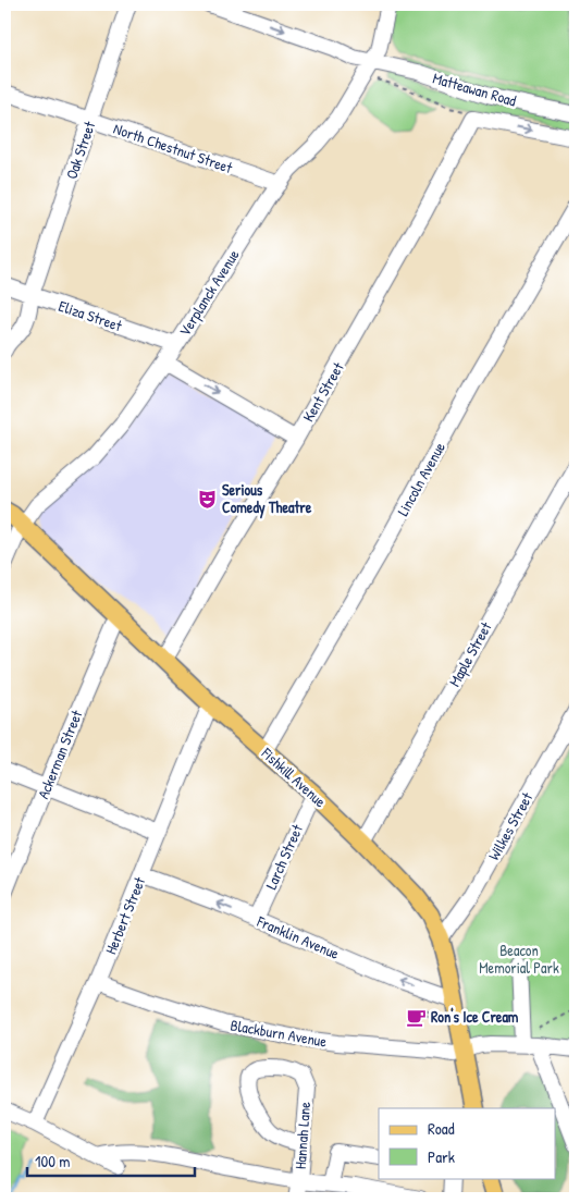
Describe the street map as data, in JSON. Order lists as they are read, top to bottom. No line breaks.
{"streets":{"main road":["Fishkill Avenue"],"street":["Matteawan Road","North Chestnut Street","Oak Street","Verplanck Avenue","Eliza Street","Kent Street","Lincoln Avenue","Maple Street","Ackerman Street","Wilkes Street","Larch Street","Herbert Street","Franklin Avenue","Blackburn Avenue","Hannah Lane"]},"crossings":[["Matteawan Road","Verplanck Avenue"],["North Chestnut Street","Oak Street"],["North Chestnut Street","Verplanck Avenue"],["Oak Street","Eliza Street"],["Verplanck Avenue","Eliza Street"],["Verplanck Avenue","Fishkill Avenue"],["Kent Street","Fishkill Avenue"],["Lincoln Avenue","Fishkill Avenue"],["Maple Street","Fishkill Avenue"],["Ackerman Street","Fishkill Avenue"],["Fishkill Avenue","Wilkes Street"],["Fishkill Avenue","Larch Street"],["Fishkill Avenue","Herbert Street"],["Fishkill Avenue","Franklin Avenue"],["Fishkill Avenue","Blackburn Avenue"],["Larch Street","Franklin Avenue"],["Herbert Street","Franklin Avenue"],["Herbert Street","Blackburn Avenue"]],"one_way":["Matteawan Road","Kent Street","Franklin Avenue"],"parks":["Beacon Memorial Park"],"places":{"theatre":["Serious Comedy Theatre"],"cafe":["Ron's Ice Cream"]},"legend":["Road","Park"],"scale_bar":"100 m"}
